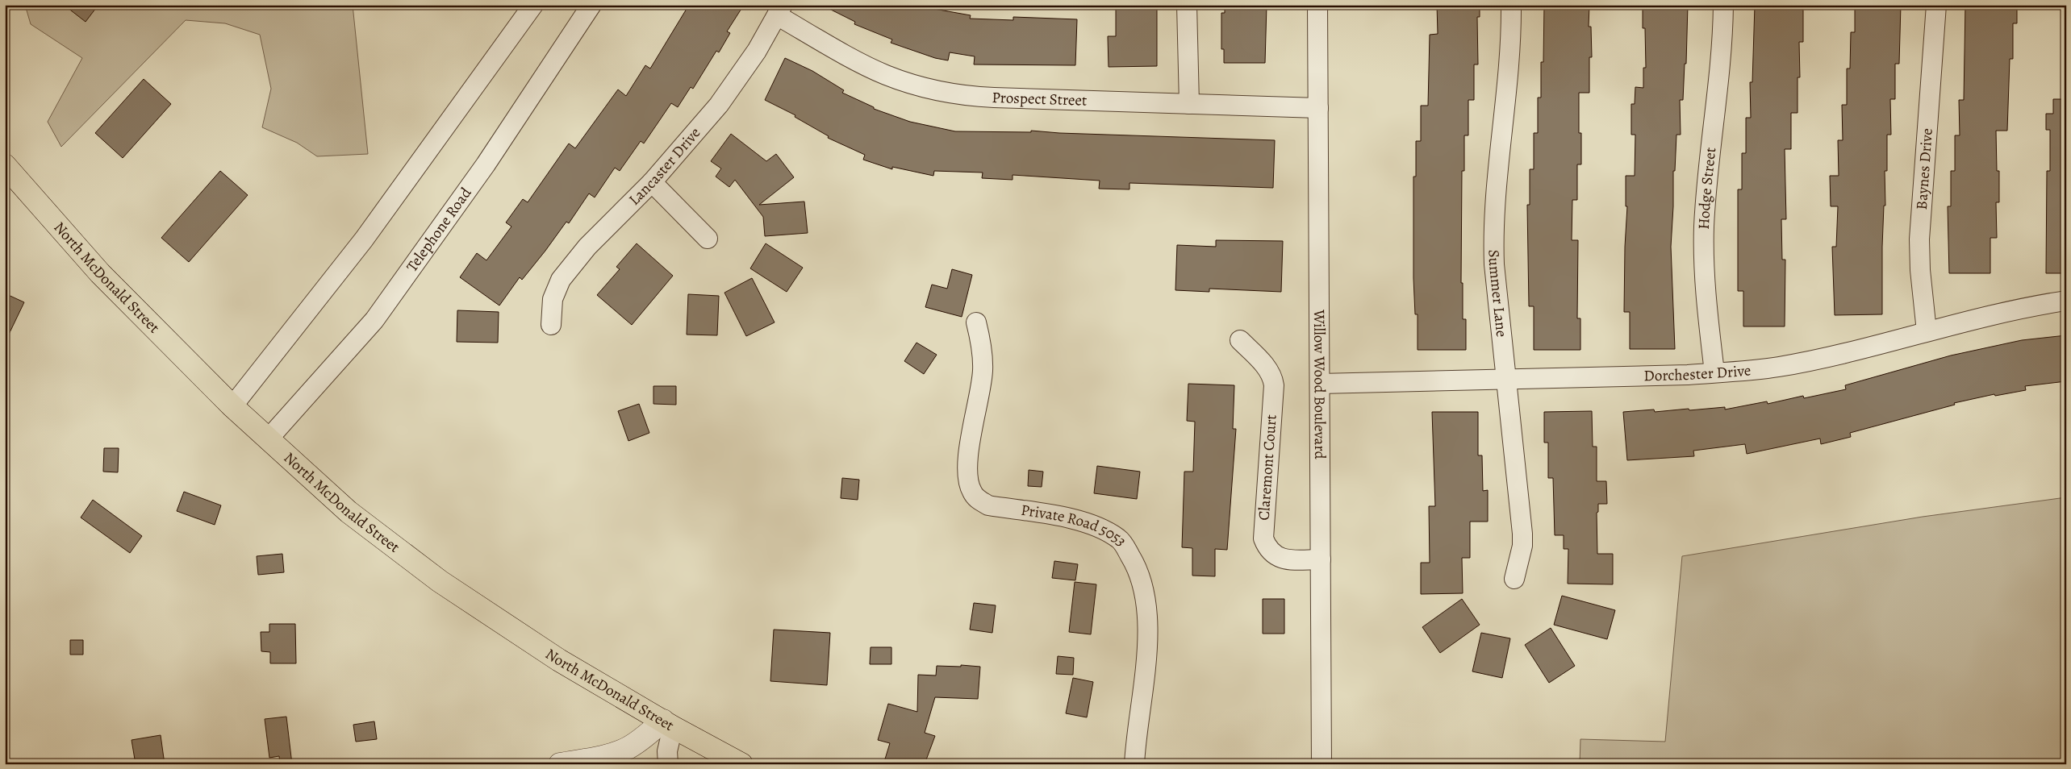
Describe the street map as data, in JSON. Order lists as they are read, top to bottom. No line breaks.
{"streets":{"main road":["North McDonald Street"],"street":["Prospect Street","Lancaster Drive","Baynes Drive","Hodge Street","Telephone Road","Summer Lane","Dorchester Drive","Willow Wood Boulevard","Claremont Court","Private Road 5053"]},"crossings":[["Prospect Street","Lancaster Drive"],["Prospect Street","Willow Wood Boulevard"],["Baynes Drive","Dorchester Drive"],["Hodge Street","Dorchester Drive"],["Telephone Road","North McDonald Street"],["Summer Lane","Dorchester Drive"],["Dorchester Drive","Willow Wood Boulevard"],["Willow Wood Boulevard","Claremont Court"]]}
